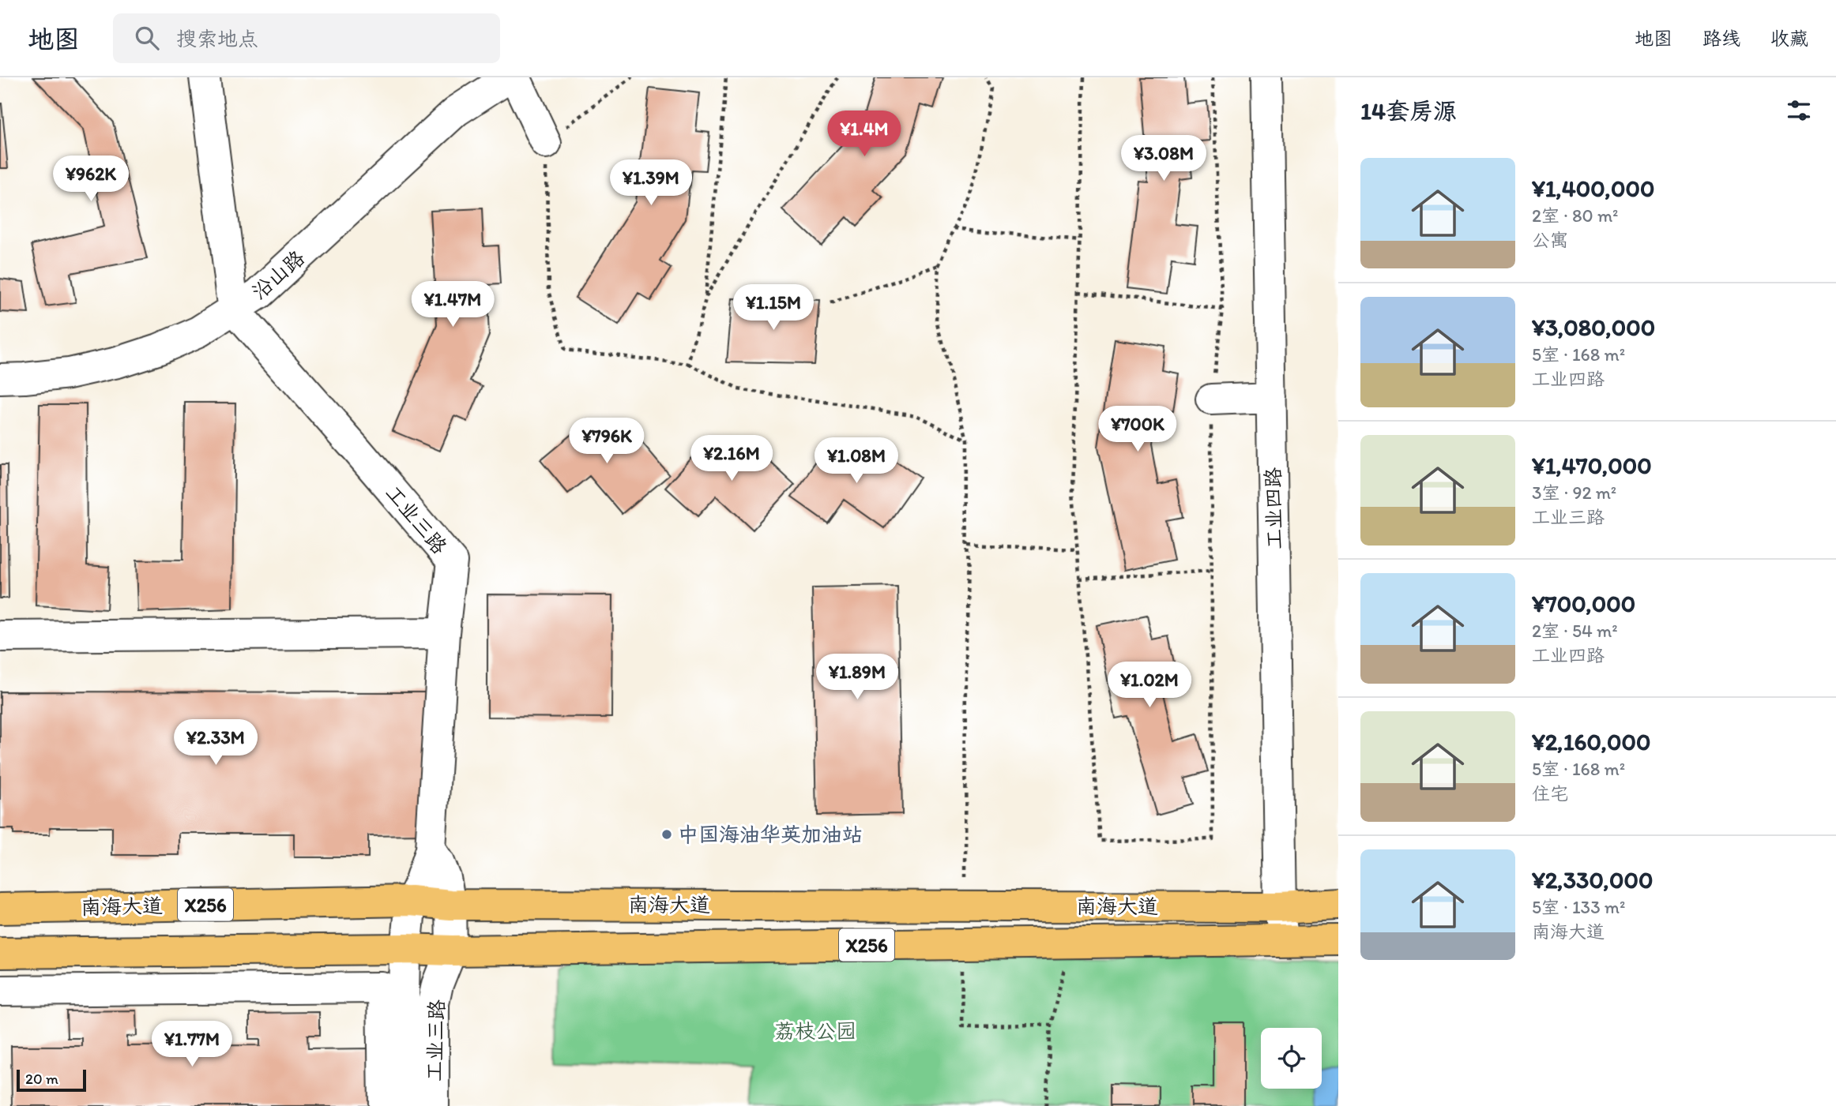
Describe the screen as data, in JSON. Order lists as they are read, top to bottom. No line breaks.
{"streets":{"main road":["X256","南海大道"],"street":["沿山路","工业四路","工业三路"]},"crossings":[["沿山路","工业三路"],["工业四路","南海大道"],["工业三路","南海大道"]],"parks":["荔枝公园"],"places":["中国海油华英加油站"],"scale_bar":"20 m","page":{"header":"地图","search":"搜索地点","nav":["地图","路线","收藏"],"heading":"14套房源","price":["¥1.4M","¥3.08M","¥962K","¥1.39M","¥1.47M","¥1.15M","¥700K","¥796K","¥2.16M","¥1.08M","¥1.89M","¥1.02M","¥2.33M","¥1.77M"],"list":[{"name":"¥1,400,000","note":"2室 · 80 m² · 公寓"},{"name":"¥3,080,000","note":"5室 · 168 m² · 工业四路"},{"name":"¥1,470,000","note":"3室 · 92 m² · 工业三路"},{"name":"¥700,000","note":"2室 · 54 m² · 工业四路"},{"name":"¥2,160,000","note":"5室 · 168 m² · 住宅"},{"name":"¥2,330,000","note":"5室 · 133 m² · 南海大道"}],"scale":"20 m"}}
